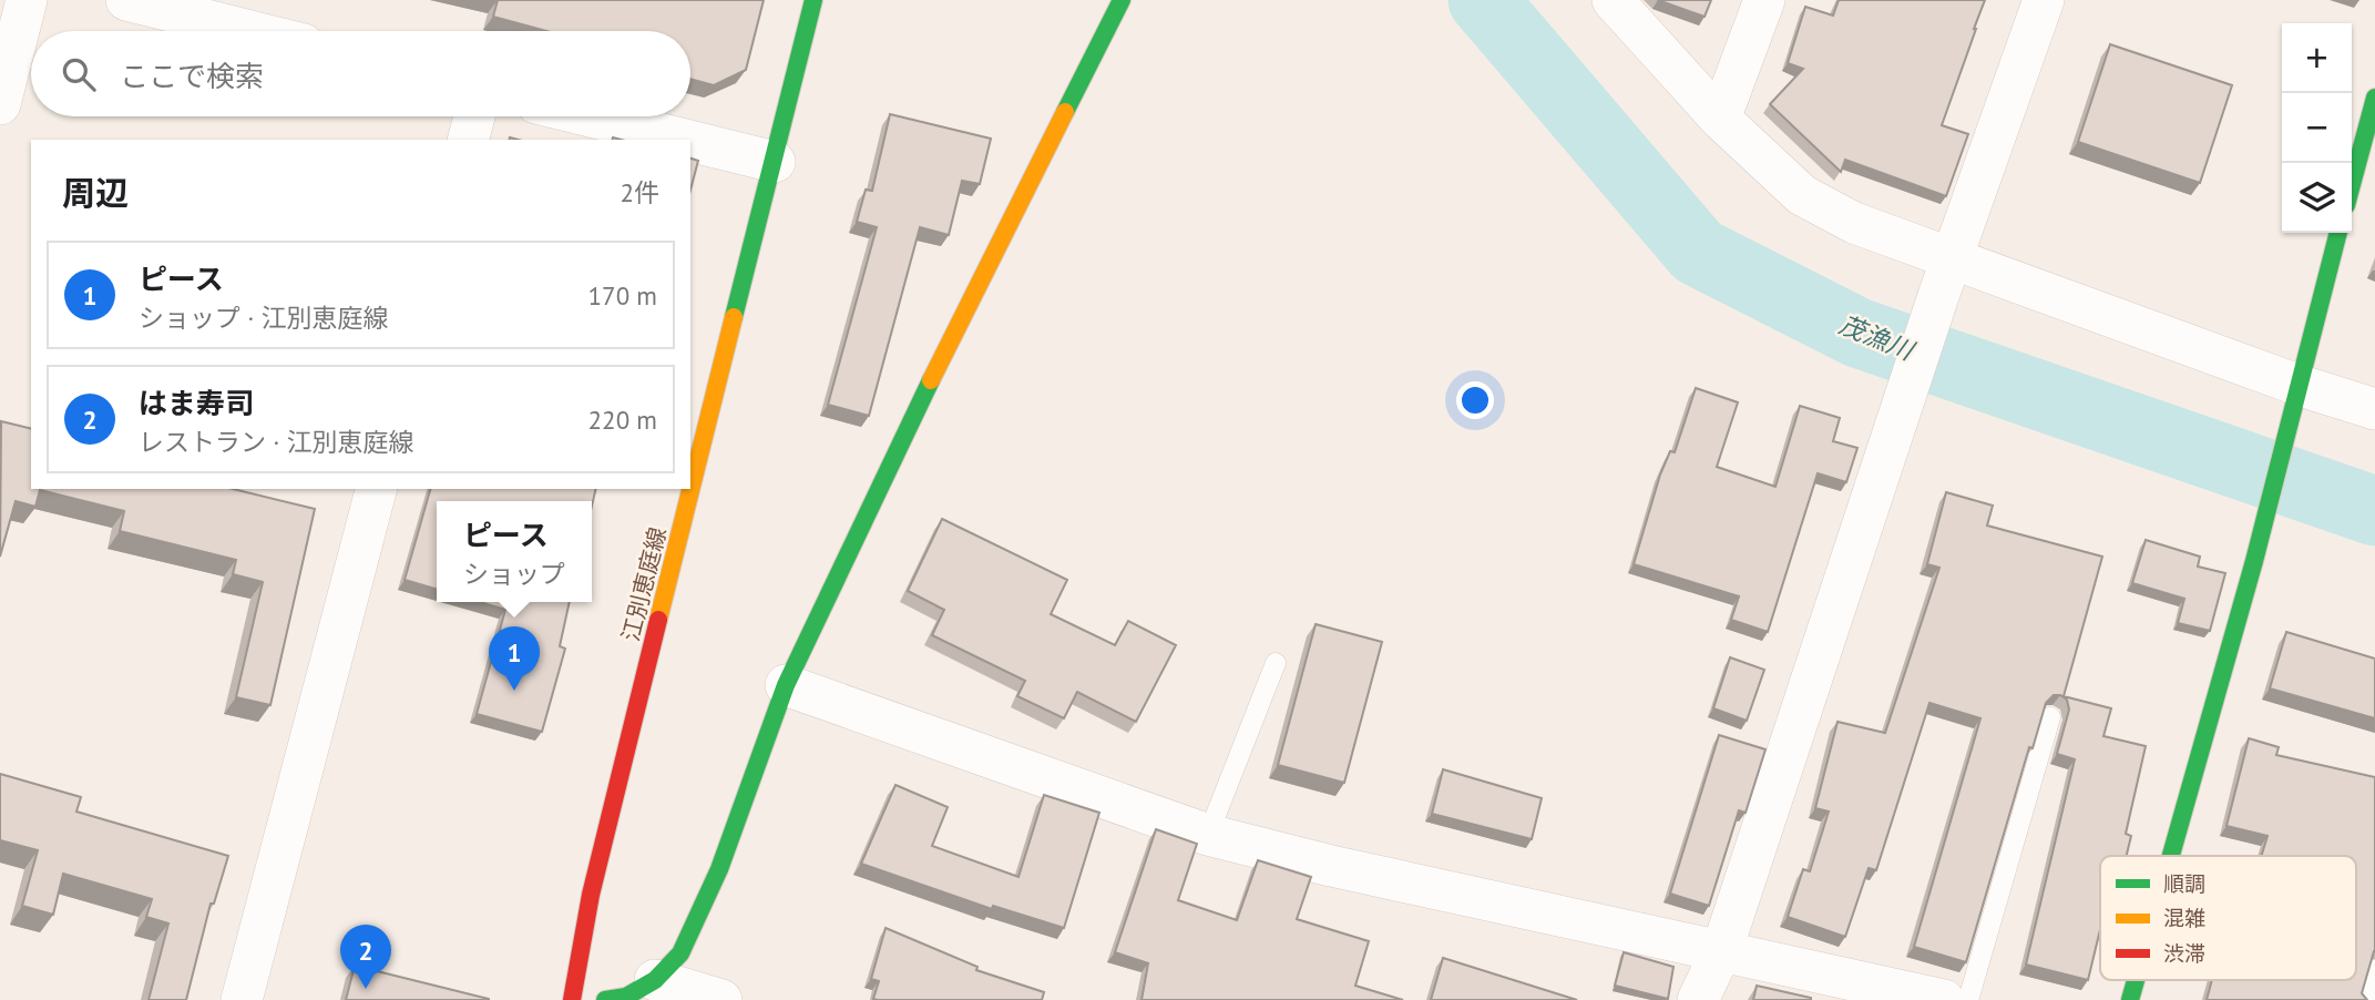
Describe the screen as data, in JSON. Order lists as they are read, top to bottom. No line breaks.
{"streets":{"street":["江別恵庭線"]},"water":["茂漁川"],"legend":["順調","混雑","渋滞"],"page":{"map_buttons":["+","−"],"search":"ここで検索","heading":["周辺","2件"],"list":[{"mark":"1","name":"ピース","note":"ショップ · 江別恵庭線","value":"170 m"},{"mark":"2","name":"はま寿司","note":"レストラン · 江別恵庭線","value":"220 m"}],"popup":["ピース","ショップ"],"pins":["1","2"]}}
